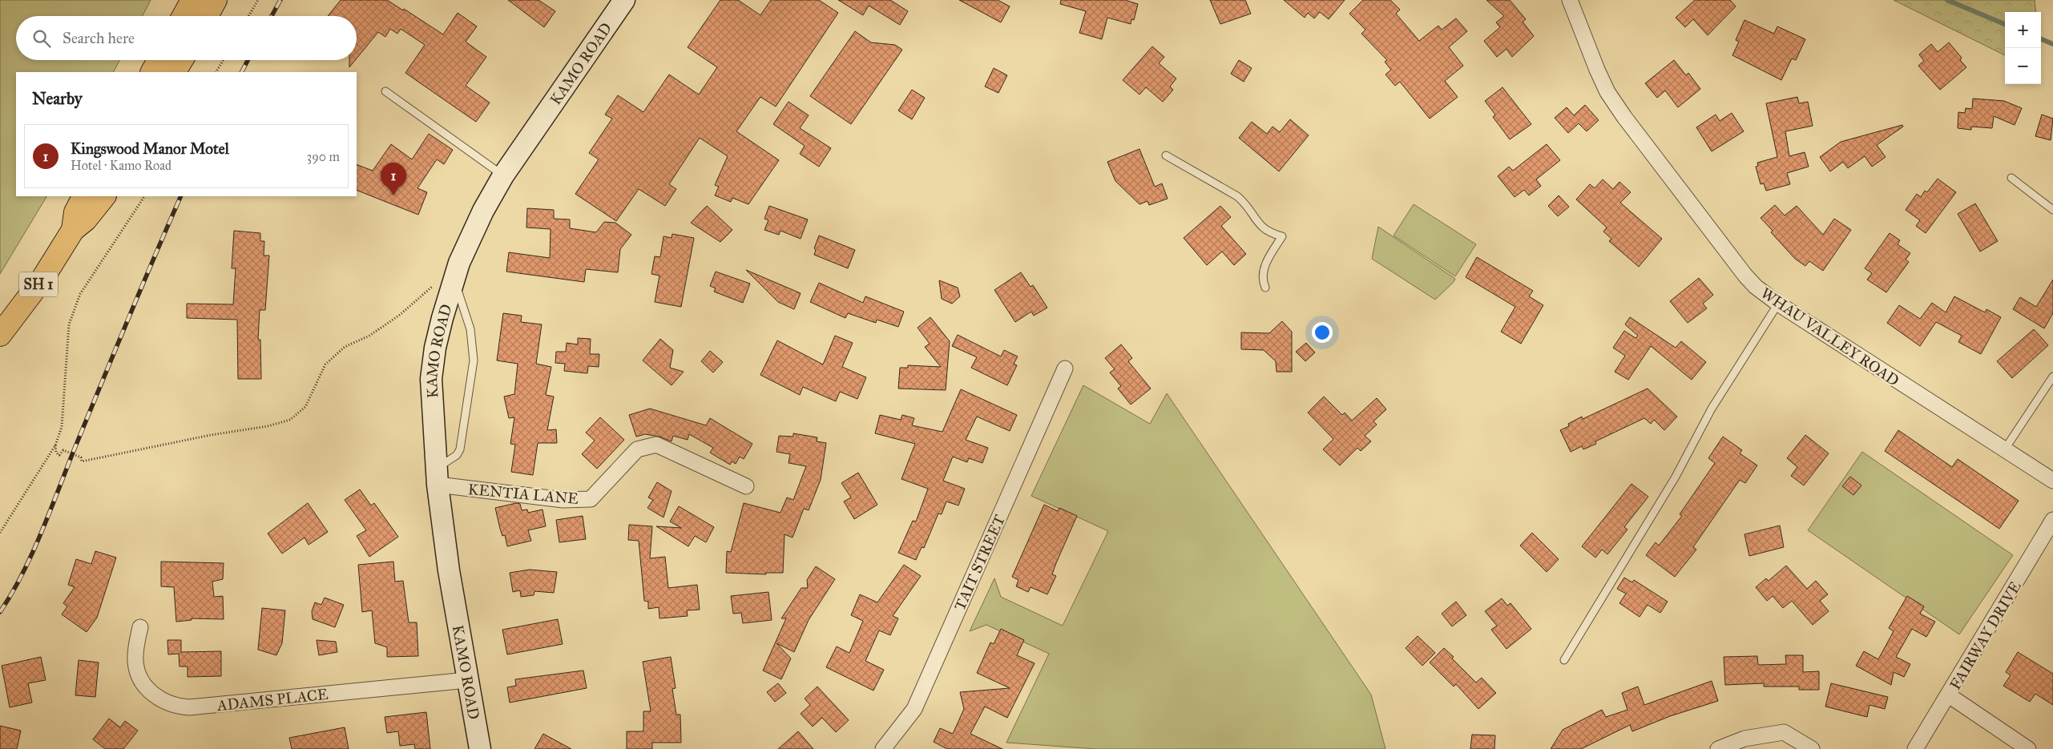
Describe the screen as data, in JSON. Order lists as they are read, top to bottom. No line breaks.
{"streets":{"highway":["SH 1"],"main road":["KAMO ROAD"],"street":["WHAU VALLEY ROAD","KENTIA LANE","TAIT STREET","FAIRWAY DRIVE","ADAMS PLACE"]},"crossings":[["KAMO ROAD","KENTIA LANE"],["KAMO ROAD","ADAMS PLACE"]],"page":{"map_buttons":["+","−"],"search":"Search here","heading":"Nearby","list":[{"mark":"1","name":"Kingswood Manor Motel","note":"Hotel · Kamo Road","value":"390 m"}],"pins":"1"}}
